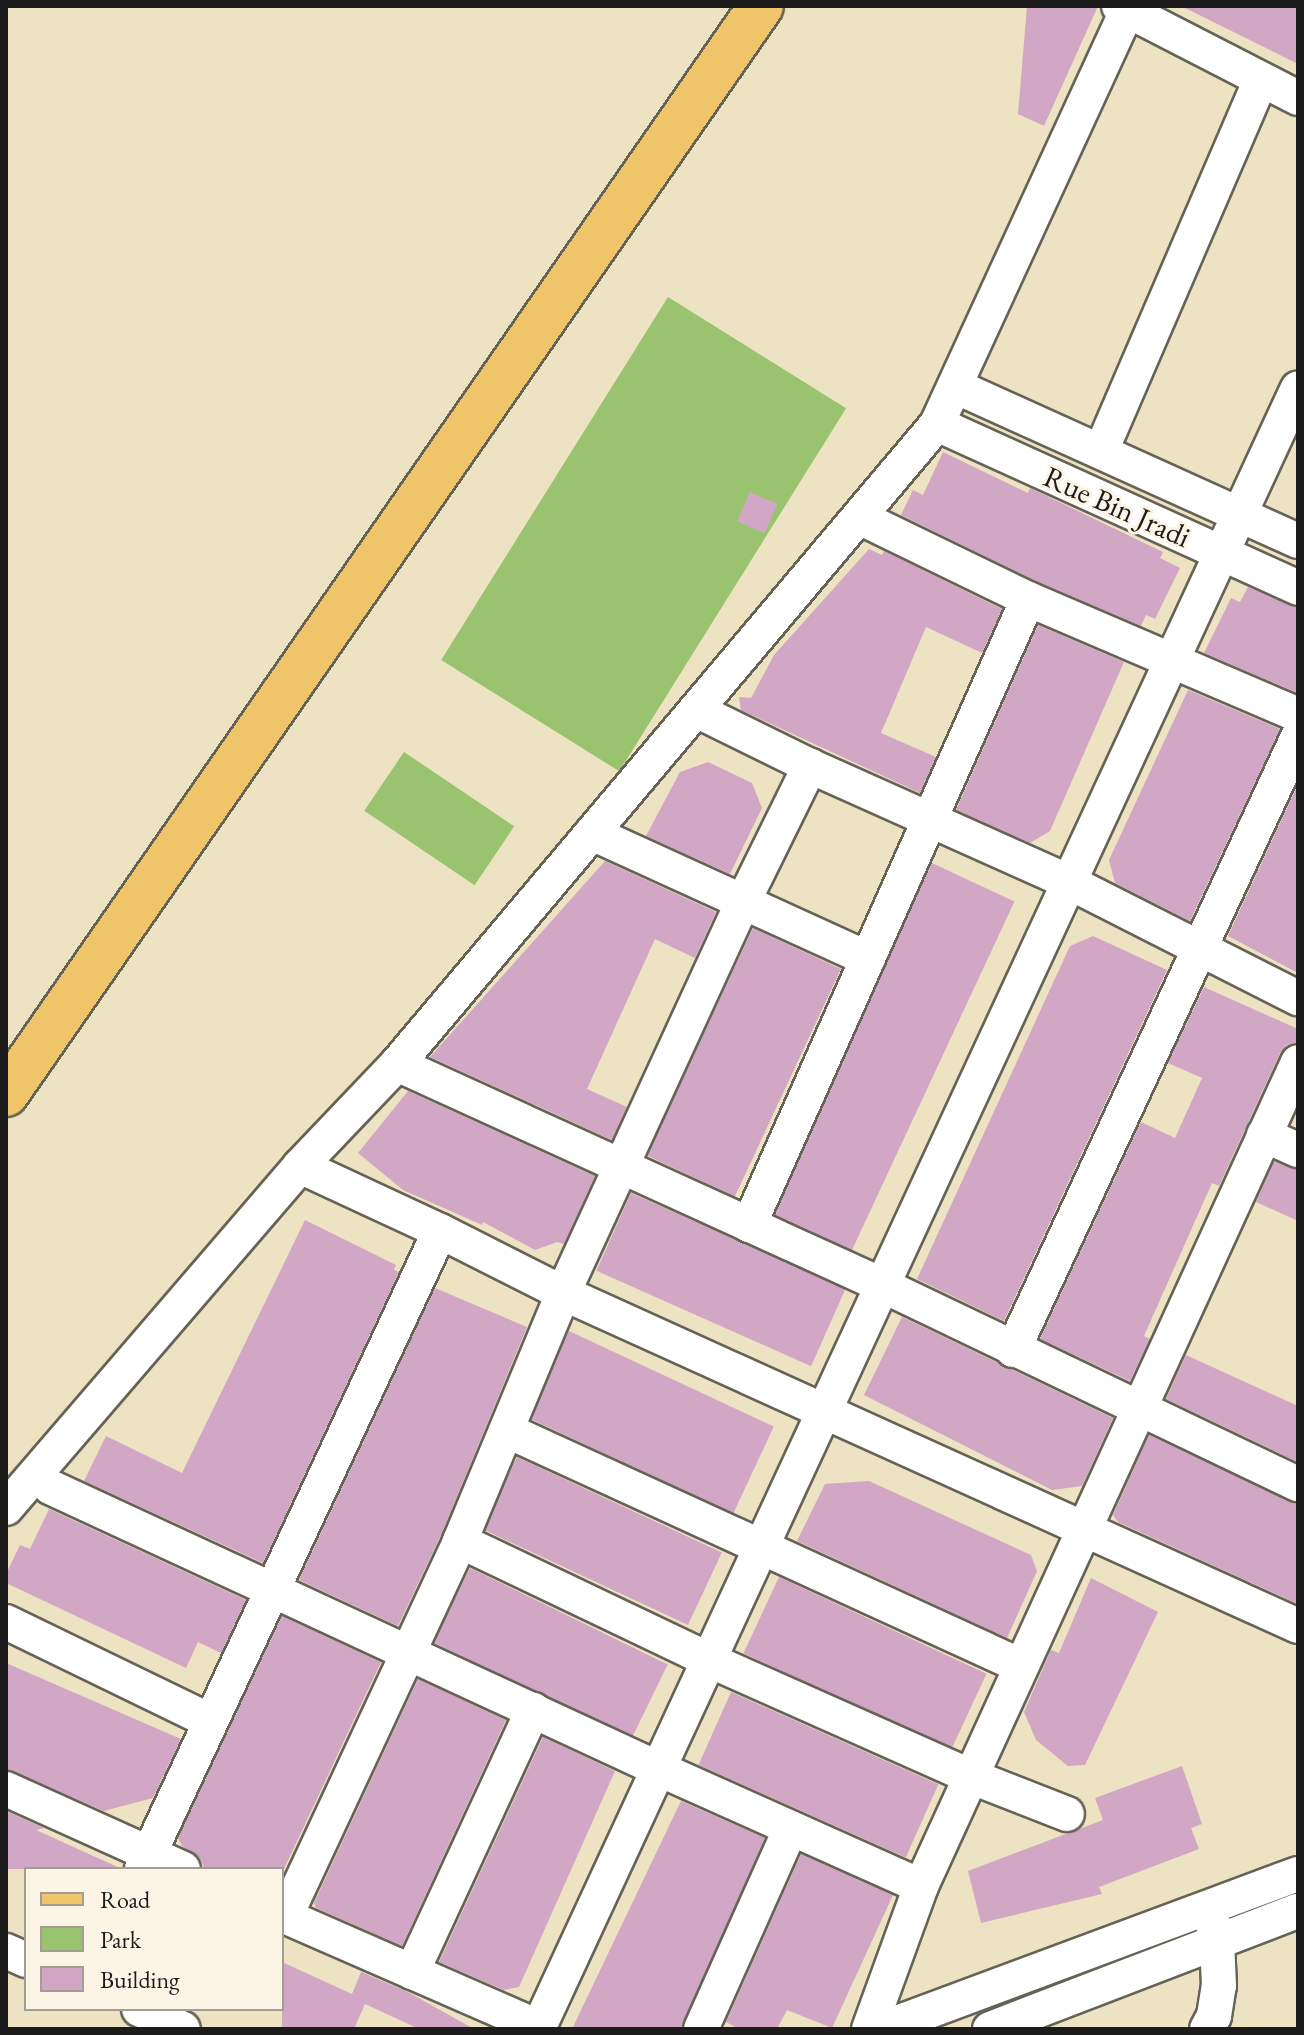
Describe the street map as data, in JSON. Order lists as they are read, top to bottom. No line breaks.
{"streets":{"street":["Rue Bin Jradi"]},"legend":["Road","Park","Building"]}
